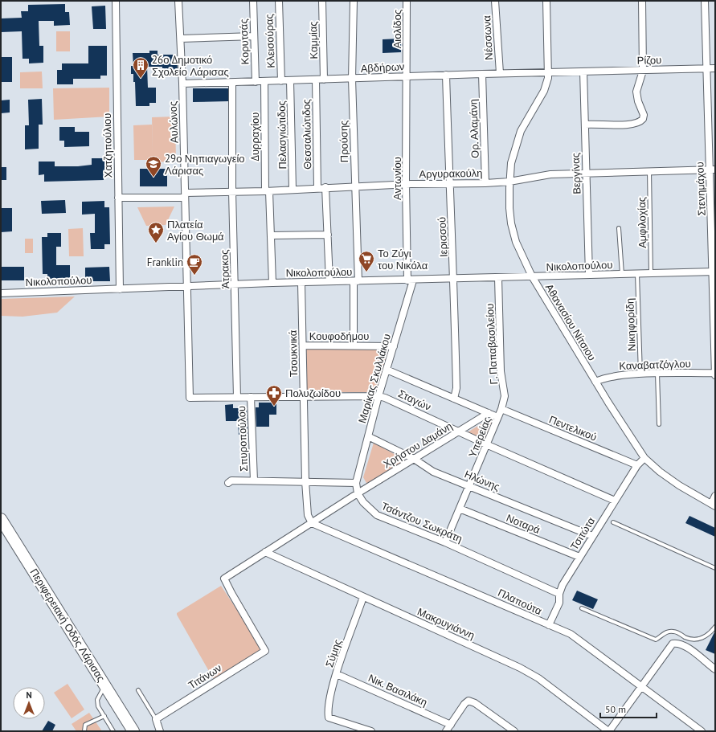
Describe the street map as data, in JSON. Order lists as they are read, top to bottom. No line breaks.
{"streets":{"highway":["Περιφερειακή Οδός Λάρισας"],"street":["Αιολίδος","Νέσσωνα","Καμμίας","Κλεισούρας","Κορυτσάς","Ρίζου","Αβδήρων","Αυλώνος","Ορ. Αλαμάνη","Θεσσαλιώτιδος","Πελασγιώτιδος","Δυρραχίου","Προύσης","Χατζηπούλιου","Αργυρακούλη","Βεργίνας","Αντωνίου","Στενημάχου","Ιερισσού","Νικολοπούλου","Άτρακος","Αθανασίου Νίτσιου","Κουφοδήμου","Γ. Παπαβασιλείου","Τσουκνικά","Καναβατζόγλου","Μαρίκας Σκυλλάκου","Σταγών","Πεντελικού","Υπερείας","Σπυροπούλου","Χρήστου Δαμάνη","Ηλώνης","Τσάντζου Σωκράτη","Νοταρά","Τσιτώτα","Πλαπούτα","Μακρυγιάννη","Σύμης","Τιτάνων","Νικ. Βασιλάκη"],"lane":["Αμφιλοχίας","Νικηφορίδη"]},"crossings":[["Αιολίδος","Αβδήρων"],["Αιολίδος","Αντωνίου"],["Νέσσωνα","Αβδήρων"],["Καμμίας","Αβδήρων"],["Κλεισούρας","Αβδήρων"],["Κορυτσάς","Αβδήρων"],["Ρίζου","Αβδήρων"],["Ρίζου","Βεργίνας"],["Ρίζου","Στενημάχου"],["Αβδήρων","Αυλώνος"],["Αβδήρων","Ορ. Αλαμάνη"],["Αβδήρων","Θεσσαλιώτιδος"],["Αβδήρων","Πελασγιώτιδος"],["Αβδήρων","Δυρραχίου"],["Αβδήρων","Προύσης"],["Αβδήρων","Βεργίνας"],["Αβδήρων","Αντωνίου"],["Αβδήρων","Ιερισσού"],["Αβδήρων","Άτρακος"],["Αβδήρων","Αθανασίου Νίτσιου"],["Αυλώνος","Αργυρακούλη"],["Αυλώνος","Νικολοπούλου"],["Αυλώνος","Σταγών"],["Ορ. Αλαμάνη","Αργυρακούλη"],["Θεσσαλιώτιδος","Αργυρακούλη"],["Πελασγιώτιδος","Αργυρακούλη"],["Δυρραχίου","Αργυρακούλη"],["Δυρραχίου","Νικολοπούλου"],["Προύσης","Αργυρακούλη"],["Προύσης","Νικολοπούλου"],["Προύσης","Κουφοδήμου"],["Χατζηπούλιου","Αργυρακούλη"],["Χατζηπούλιου","Νικολοπούλου"],["Αργυρακούλη","Βεργίνας"],["Αργυρακούλη","Αντωνίου"],["Αργυρακούλη","Στενημάχου"],["Αργυρακούλη","Αμφιλοχίας"],["Αργυρακούλη","Ιερισσού"],["Αργυρακούλη","Άτρακος"],["Αργυρακούλη","Αθανασίου Νίτσιου"],["Βεργίνας","Νικολοπούλου"],["Αντωνίου","Νικολοπούλου"],["Αντωνίου","Μαρίκας Σκυλλάκου"],["Στενημάχου","Νικολοπούλου"],["Στενημάχου","Καναβατζόγλου"],["Αμφιλοχίας","Νικολοπούλου"],["Ιερισσού","Νικολοπούλου"],["Νικολοπούλου","Άτρακος"],["Νικολοπούλου","Αθανασίου Νίτσιου"],["Νικολοπούλου","Νικηφορίδη"],["Νικολοπούλου","Γ. Παπαβασιλείου"],["Νικολοπούλου","Τσουκνικά"],["Νικολοπούλου","Μαρίκας Σκυλλάκου"],["Άτρακος","Σταγών"],["Αθανασίου Νίτσιου","Καναβατζόγλου"],["Αθανασίου Νίτσιου","Τσιτώτα"],["Νικηφορίδη","Καναβατζόγλου"],["Κουφοδήμου","Τσουκνικά"],["Κουφοδήμου","Μαρίκας Σκυλλάκου"],["Γ. Παπαβασιλείου","Πεντελικού"],["Γ. Παπαβασιλείου","Υπερείας"],["Τσουκνικά","Σταγών"],["Τσουκνικά","Χρήστου Δαμάνη"],["Τσουκνικά","Πλαπούτα"],["Μαρίκας Σκυλλάκου","Σταγών"],["Μαρίκας Σκυλλάκου","Ηλώνης"],["Μαρίκας Σκυλλάκου","Τσάντζου Σωκράτη"],["Σταγών","Υπερείας"],["Σταγών","Σπυροπούλου"],["Σταγών","Χρήστου Δαμάνη"],["Σταγών","Τσιτώτα"],["Πεντελικού","Υπερείας"],["Πεντελικού","Τσιτώτα"],["Υπερείας","Ηλώνης"],["Υπερείας","Τσάντζου Σωκράτη"],["Υπερείας","Νοταρά"],["Χρήστου Δαμάνη","Ηλώνης"],["Χρήστου Δαμάνη","Τσάντζου Σωκράτη"],["Χρήστου Δαμάνη","Πλαπούτα"],["Χρήστου Δαμάνη","Μακρυγιάννη"],["Χρήστου Δαμάνη","Τιτάνων"],["Ηλώνης","Τσιτώτα"],["Τσάντζου Σωκράτη","Τσιτώτα"],["Νοταρά","Τσιτώτα"],["Τσιτώτα","Πλαπούτα"],["Μακρυγιάννη","Σύμης"],["Σύμης","Νικ. Βασιλάκη"]],"places":{"building":["26ο Δημοτικό Σχολείο Λάρισας"],"school or university":["29ο Νηπιαγωγείο Λάρισας"],"place":["Πλατεία Αγίου Θωμά"],"supermarket":["Το Ζύγι του Νικόλα"],"cafe":["Franklin"],"pharmacy":["Πολυζωίδου"]},"scale_bar":"50 m","north":"top"}
